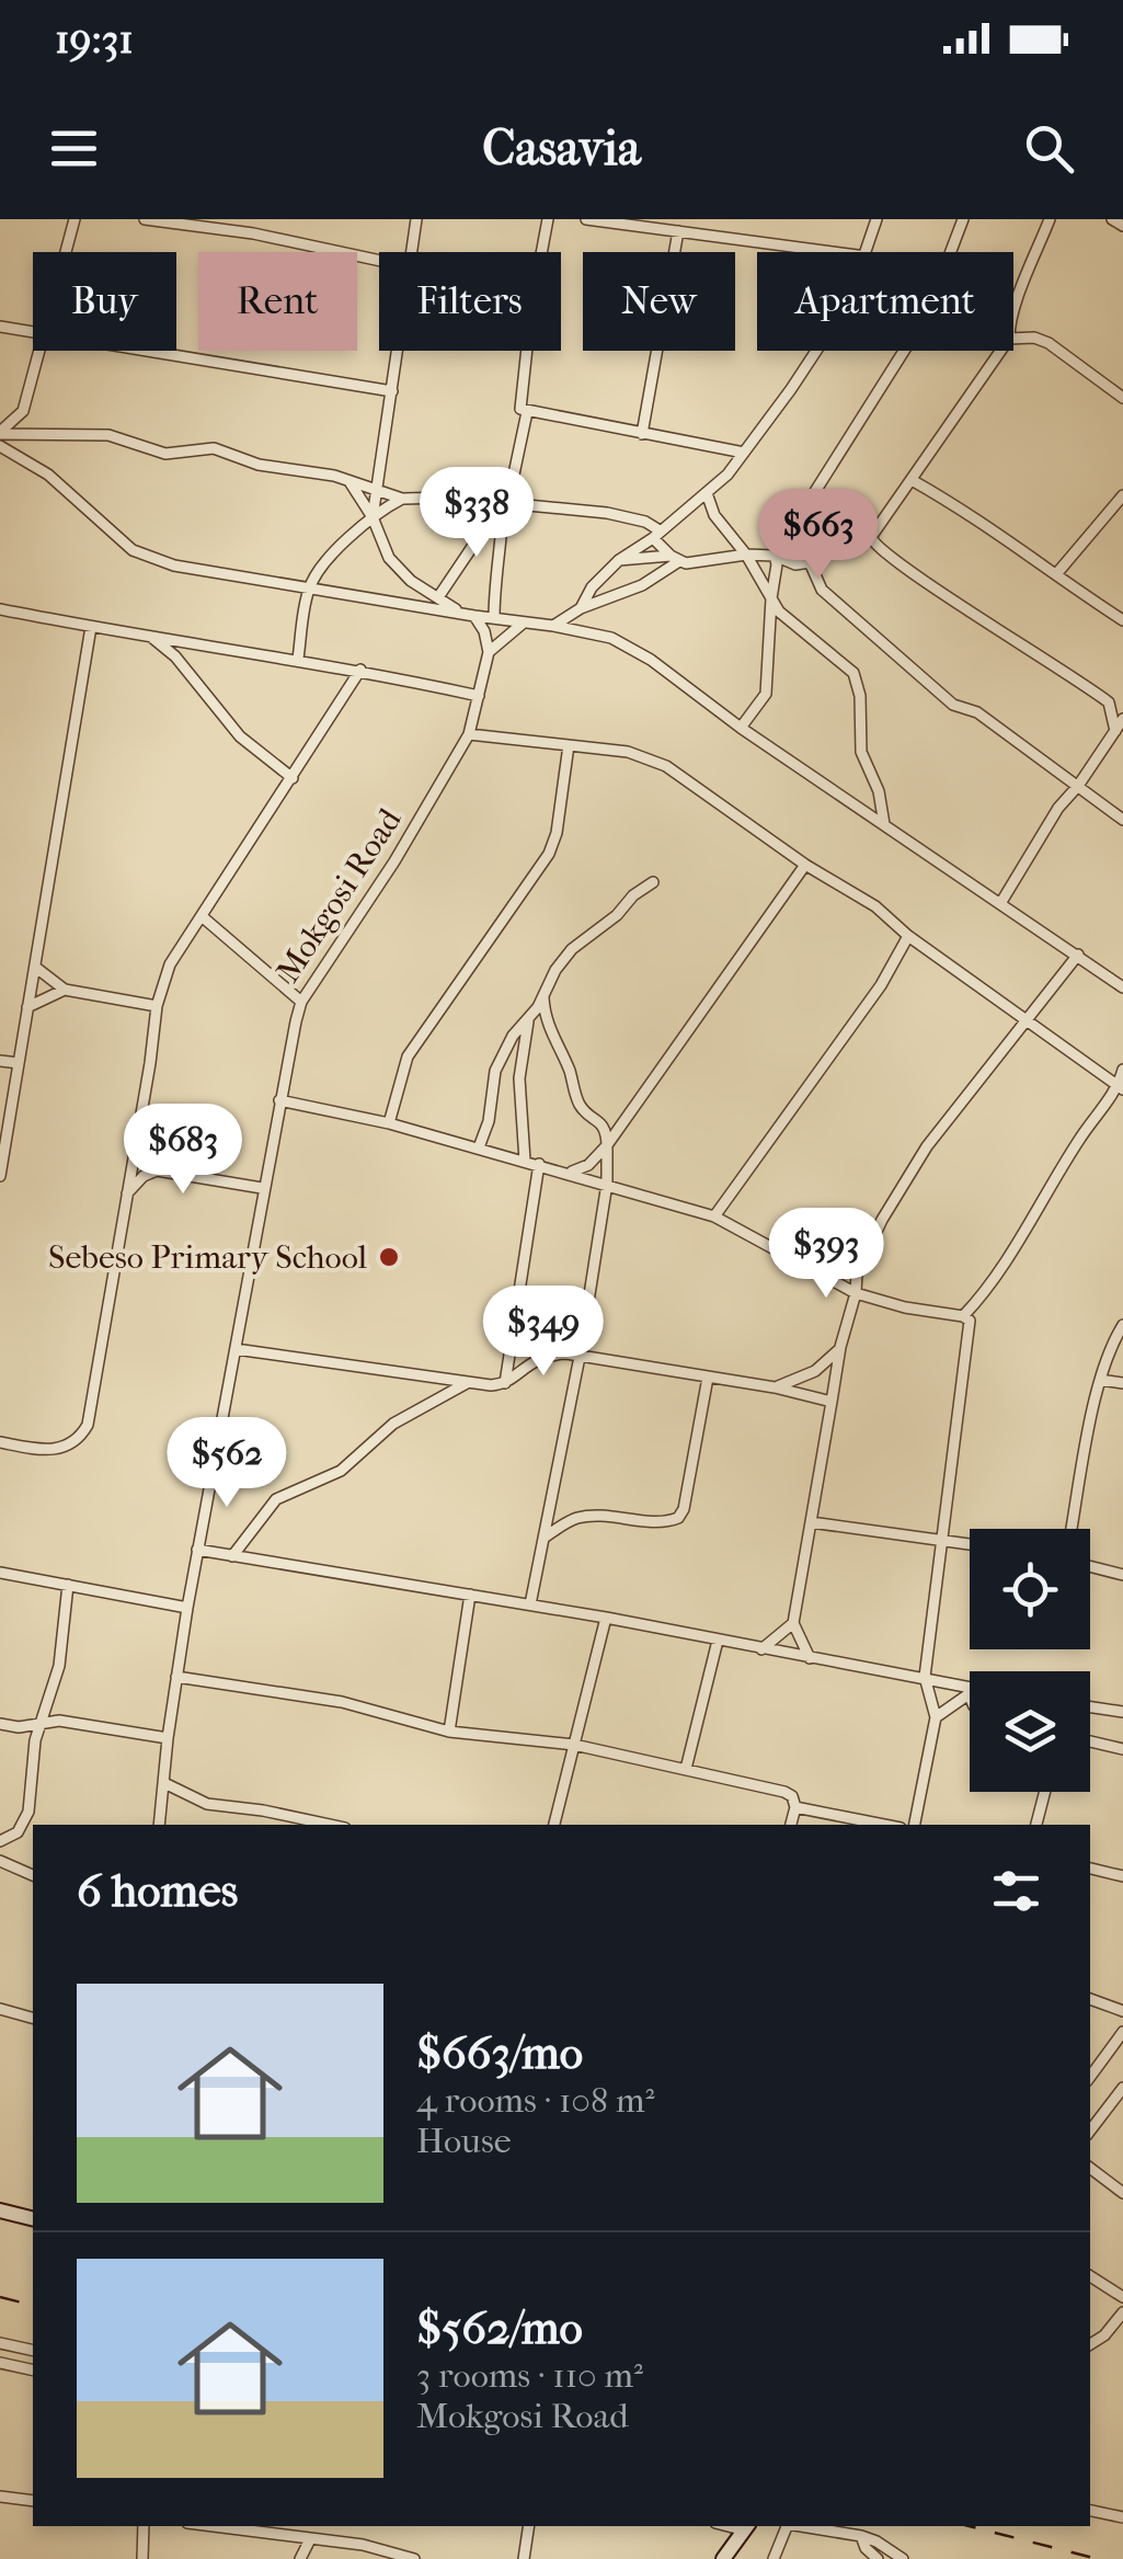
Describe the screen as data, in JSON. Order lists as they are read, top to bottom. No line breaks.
{"streets":{"street":["Mokgosi Road"]},"places":["Sebeso Primary School"],"page":{"status":"19:31","header":"Casavia","chip":["Buy","Rent","Filters","New","Apartment"],"price":["$338","$663","$683","$393","$349","$562"],"heading":"6 homes","list":[{"name":"$663/mo","note":"4 rooms · 108 m² · House"},{"name":"$562/mo","note":"3 rooms · 110 m² · Mokgosi Road"}]}}
